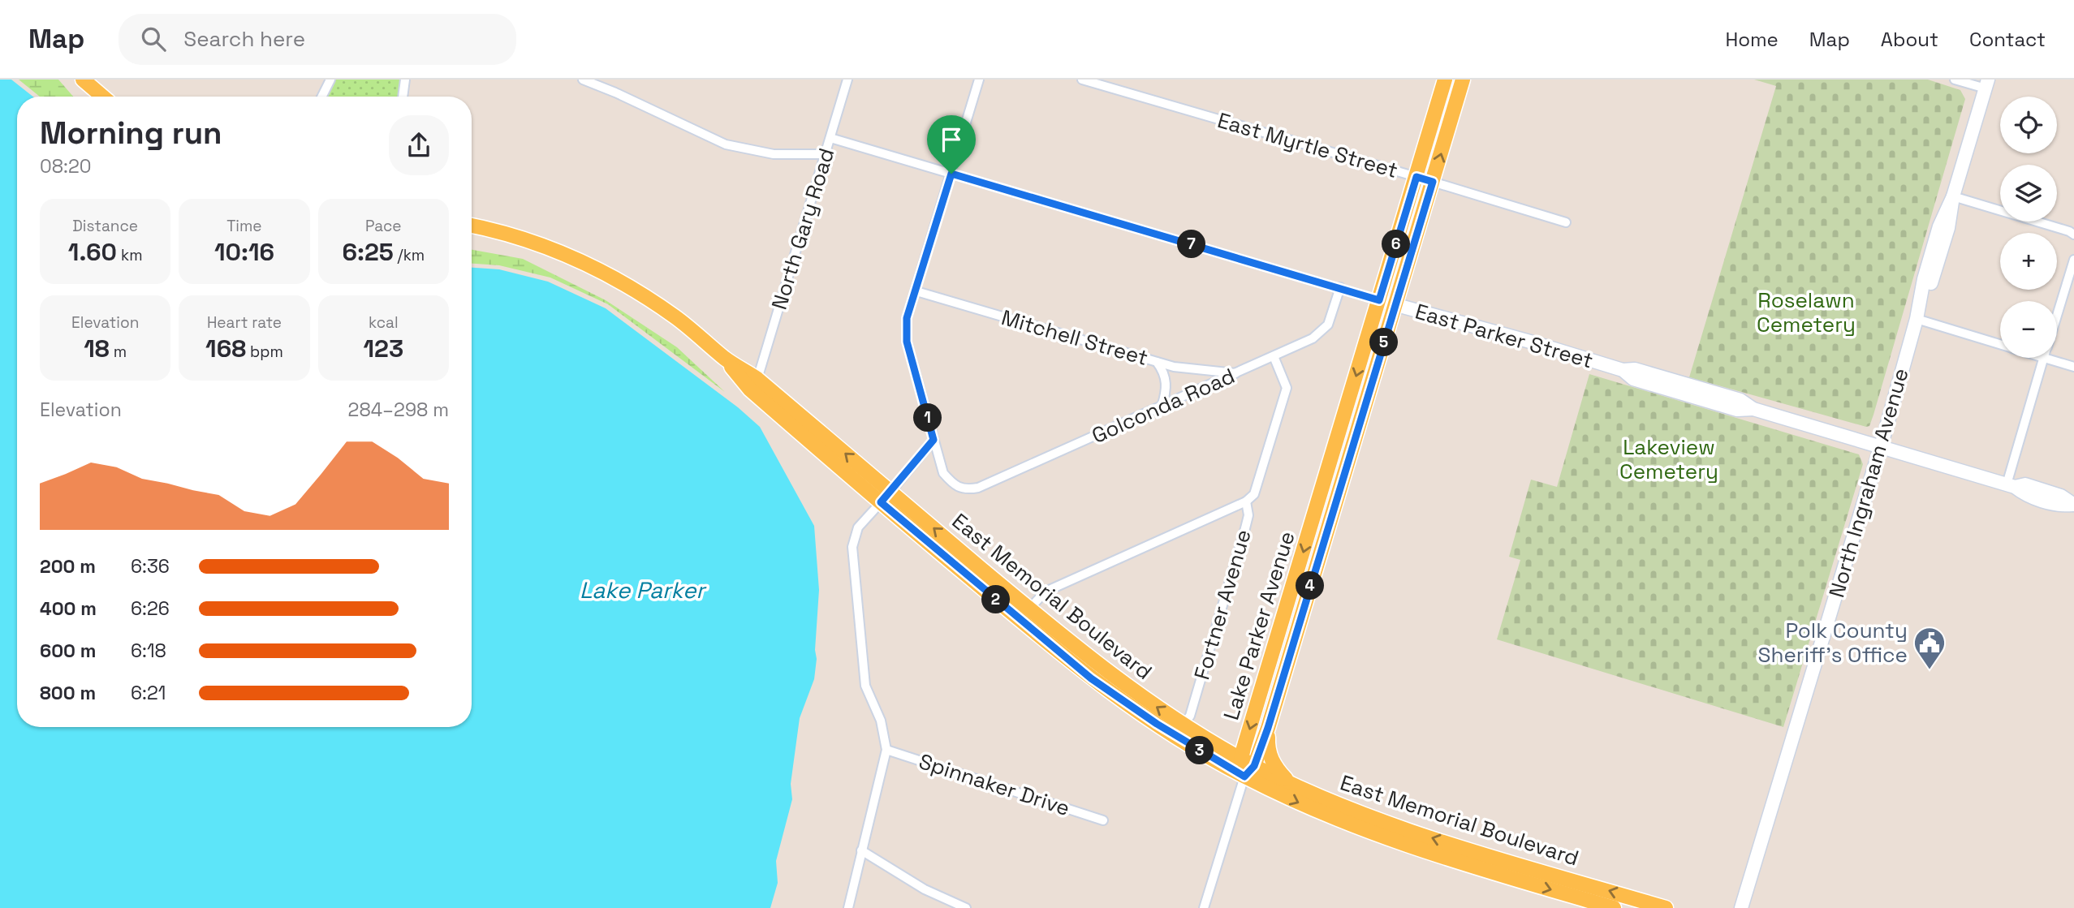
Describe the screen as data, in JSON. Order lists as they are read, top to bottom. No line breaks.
{"streets":{"main road":["East Memorial Boulevard","Lake Parker Avenue"],"street":["East Myrtle Street","North Gary Road","East Parker Street","Mitchell Street","Golconda Road","North Ingraham Avenue","Fortner Avenue","Spinnaker Drive"]},"crossings":[["East Myrtle Street","Lake Parker Avenue"],["North Gary Road","East Parker Street"],["North Gary Road","East Memorial Boulevard"],["East Parker Street","Golconda Road"],["East Parker Street","North Ingraham Avenue"],["East Parker Street","Lake Parker Avenue"],["Mitchell Street","Golconda Road"],["Golconda Road","Fortner Avenue"],["East Memorial Boulevard","Fortner Avenue"],["East Memorial Boulevard","Lake Parker Avenue"]],"water":["Lake Parker"],"parks":["Roselawn Cemetery","Lakeview Cemetery"],"places":{"public building":["Polk County Sheriff's Office"]},"page":{"header":"Map","search":"Search here","nav":["Home","Map","About","Contact"],"map_buttons":["+","−"],"heading":["Morning run","08:20"],"stats":[["Distance","1.60 km"],["Time","10:16"],["Pace","6:25 /km"],["Elevation","18 m"],["Heart rate","168 bpm"],["kcal","123"]],"pins":["6","7","5","1","4","2","3"],"chart":["Elevation","284–298 m"],"list":[{"name":"200 m","note":"6:36"},{"name":"400 m","note":"6:26"},{"name":"600 m","note":"6:18"},{"name":"800 m","note":"6:21"}]}}
